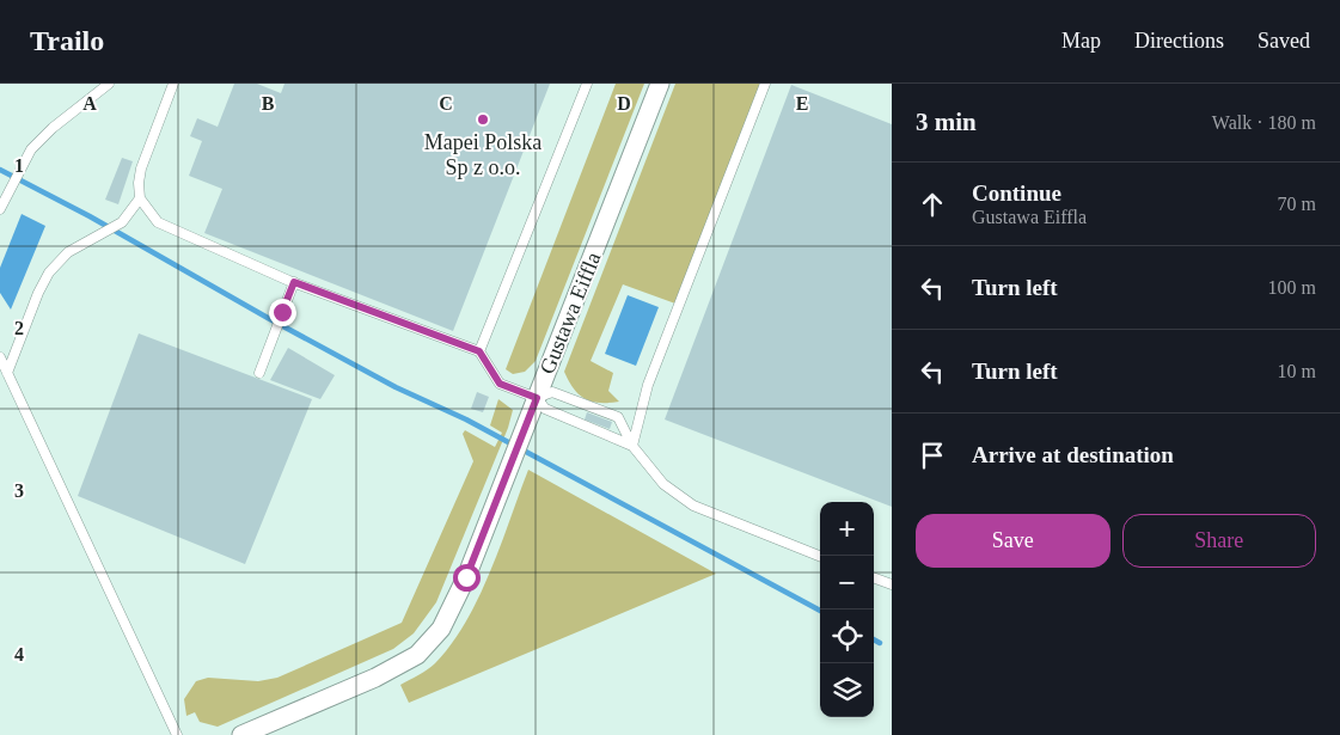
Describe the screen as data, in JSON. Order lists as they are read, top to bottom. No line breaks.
{"streets":{"street":["Gustawa Eiffla"]},"places":["Mapei Polska Sp z o.o."],"page":{"header":"Trailo","nav":["Map","Directions","Saved"],"heading":["3 min","Walk · 180 m"],"list":[["Continue","Gustawa Eiffla","70 m"],["Turn left","100 m"],["Turn left","10 m"],"Arrive at destination"],"buttons":["Save","Share"],"map_buttons":["+","−"]},"grid":{"columns":["A","B","C","D","E"],"rows":["1","2","3","4"]}}
